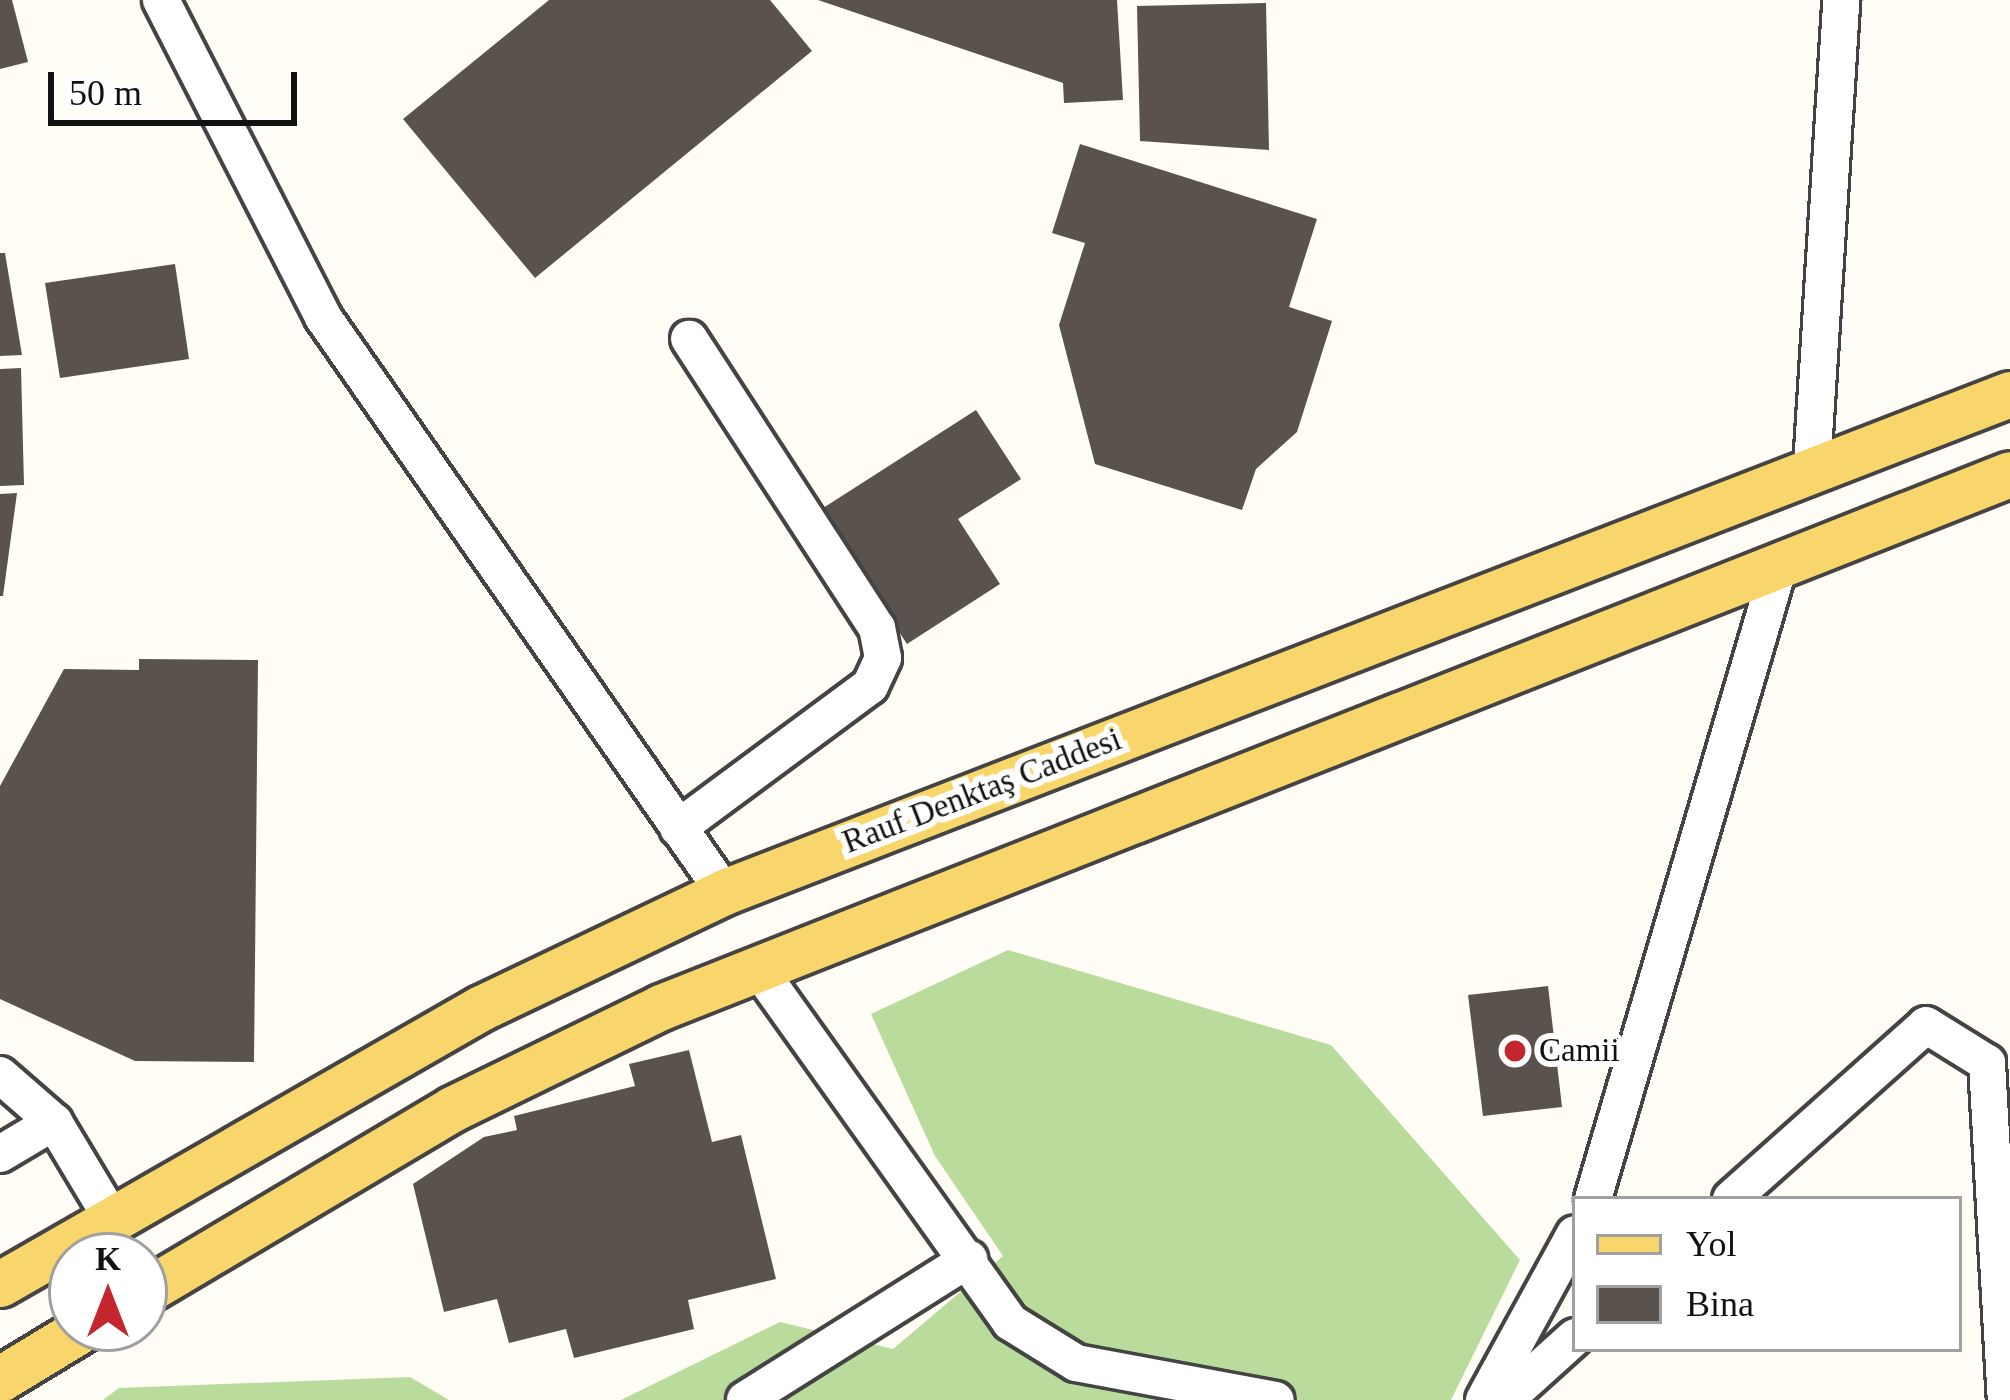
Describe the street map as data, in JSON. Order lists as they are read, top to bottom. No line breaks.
{"streets":{"main road":["Rauf Denktaş Caddesi"]},"places":["Camii"],"legend":["Yol","Bina"],"scale_bar":"50 m","north":"top"}
